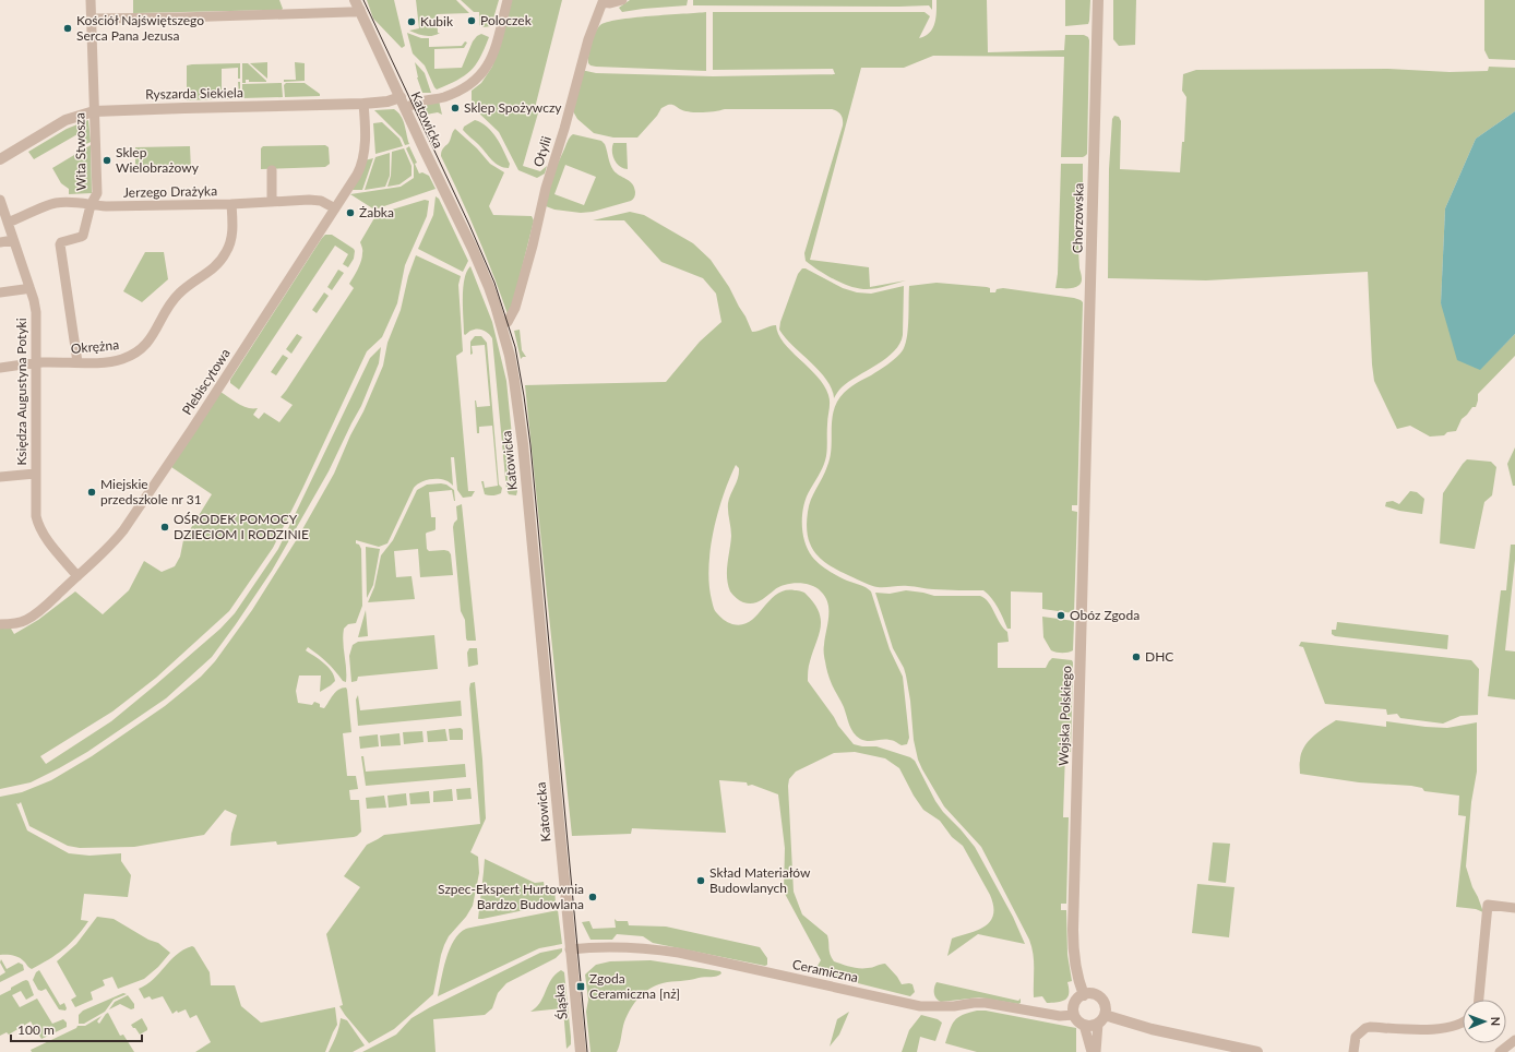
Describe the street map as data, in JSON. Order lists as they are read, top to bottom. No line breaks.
{"streets":{"street":["Ryszarda Siekiela","Katowicka","Wita Stwosza","Otylii","Jerzego Drażyka","Chorzowska","Okrężna","Plebiscytowa","Księdza Augustyna Potyki","Wojska Polskiego","Ceramiczna","Śląska"]},"crossings":[["Ryszarda Siekiela","Katowicka"],["Ryszarda Siekiela","Wita Stwosza"],["Ryszarda Siekiela","Plebiscytowa"],["Katowicka","Otylii"],["Katowicka","Ceramiczna"],["Katowicka","Śląska"],["Wita Stwosza","Jerzego Drażyka"],["Wita Stwosza","Okrężna"],["Jerzego Drażyka","Okrężna"],["Jerzego Drażyka","Plebiscytowa"],["Jerzego Drażyka","Księdza Augustyna Potyki"],["Chorzowska","Wojska Polskiego"],["Okrężna","Księdza Augustyna Potyki"],["Plebiscytowa","Księdza Augustyna Potyki"],["Wojska Polskiego","Ceramiczna"],["Ceramiczna","Śląska"]],"places":{"other":["Poloczek","Kubik","Kościół Najświętszego Serca Pana Jezusa","Sklep Spożywczy","Sklep Wielobrażowy","Żabka","Miejskie przedszkole nr 31","OŚRODEK POMOCY DZIECIOM I RODZINIE","Obóz Zgoda","DHC","Skład Materiałów Budowlanych","Szpec-Ekspert Hurtownia Bardzo Budowlana"],"transit":["Zgoda Ceramiczna [nż]"]},"scale_bar":"100 m","north":"right"}
